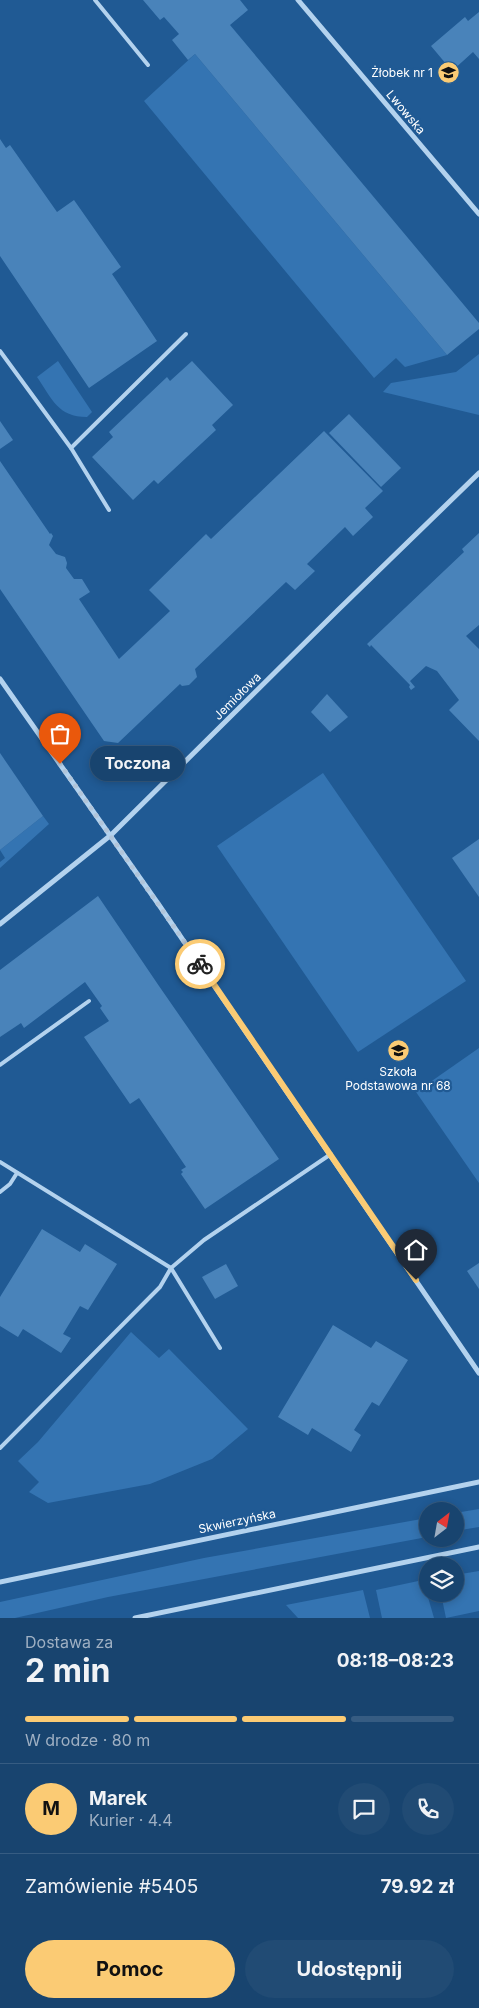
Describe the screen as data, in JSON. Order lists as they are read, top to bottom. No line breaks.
{"streets":{"street":["Lwowska","Jemiołowa","Skwierzyńska"]},"places":{"school or university":["Żłobek nr 1","Szkoła Podstawowa nr 68"],"other":["Toczona"]},"north":"top right","page":{"bubble":"Toczona","heading":["2 min","Dostawa za","08:18–08:23"],"panel":["Marek","Kurier · 4.4","Zamówienie #5405","79.92 zł"],"bar":"W drodze · 80 m","round":"M","buttons":["Pomoc","Udostępnij"]}}
